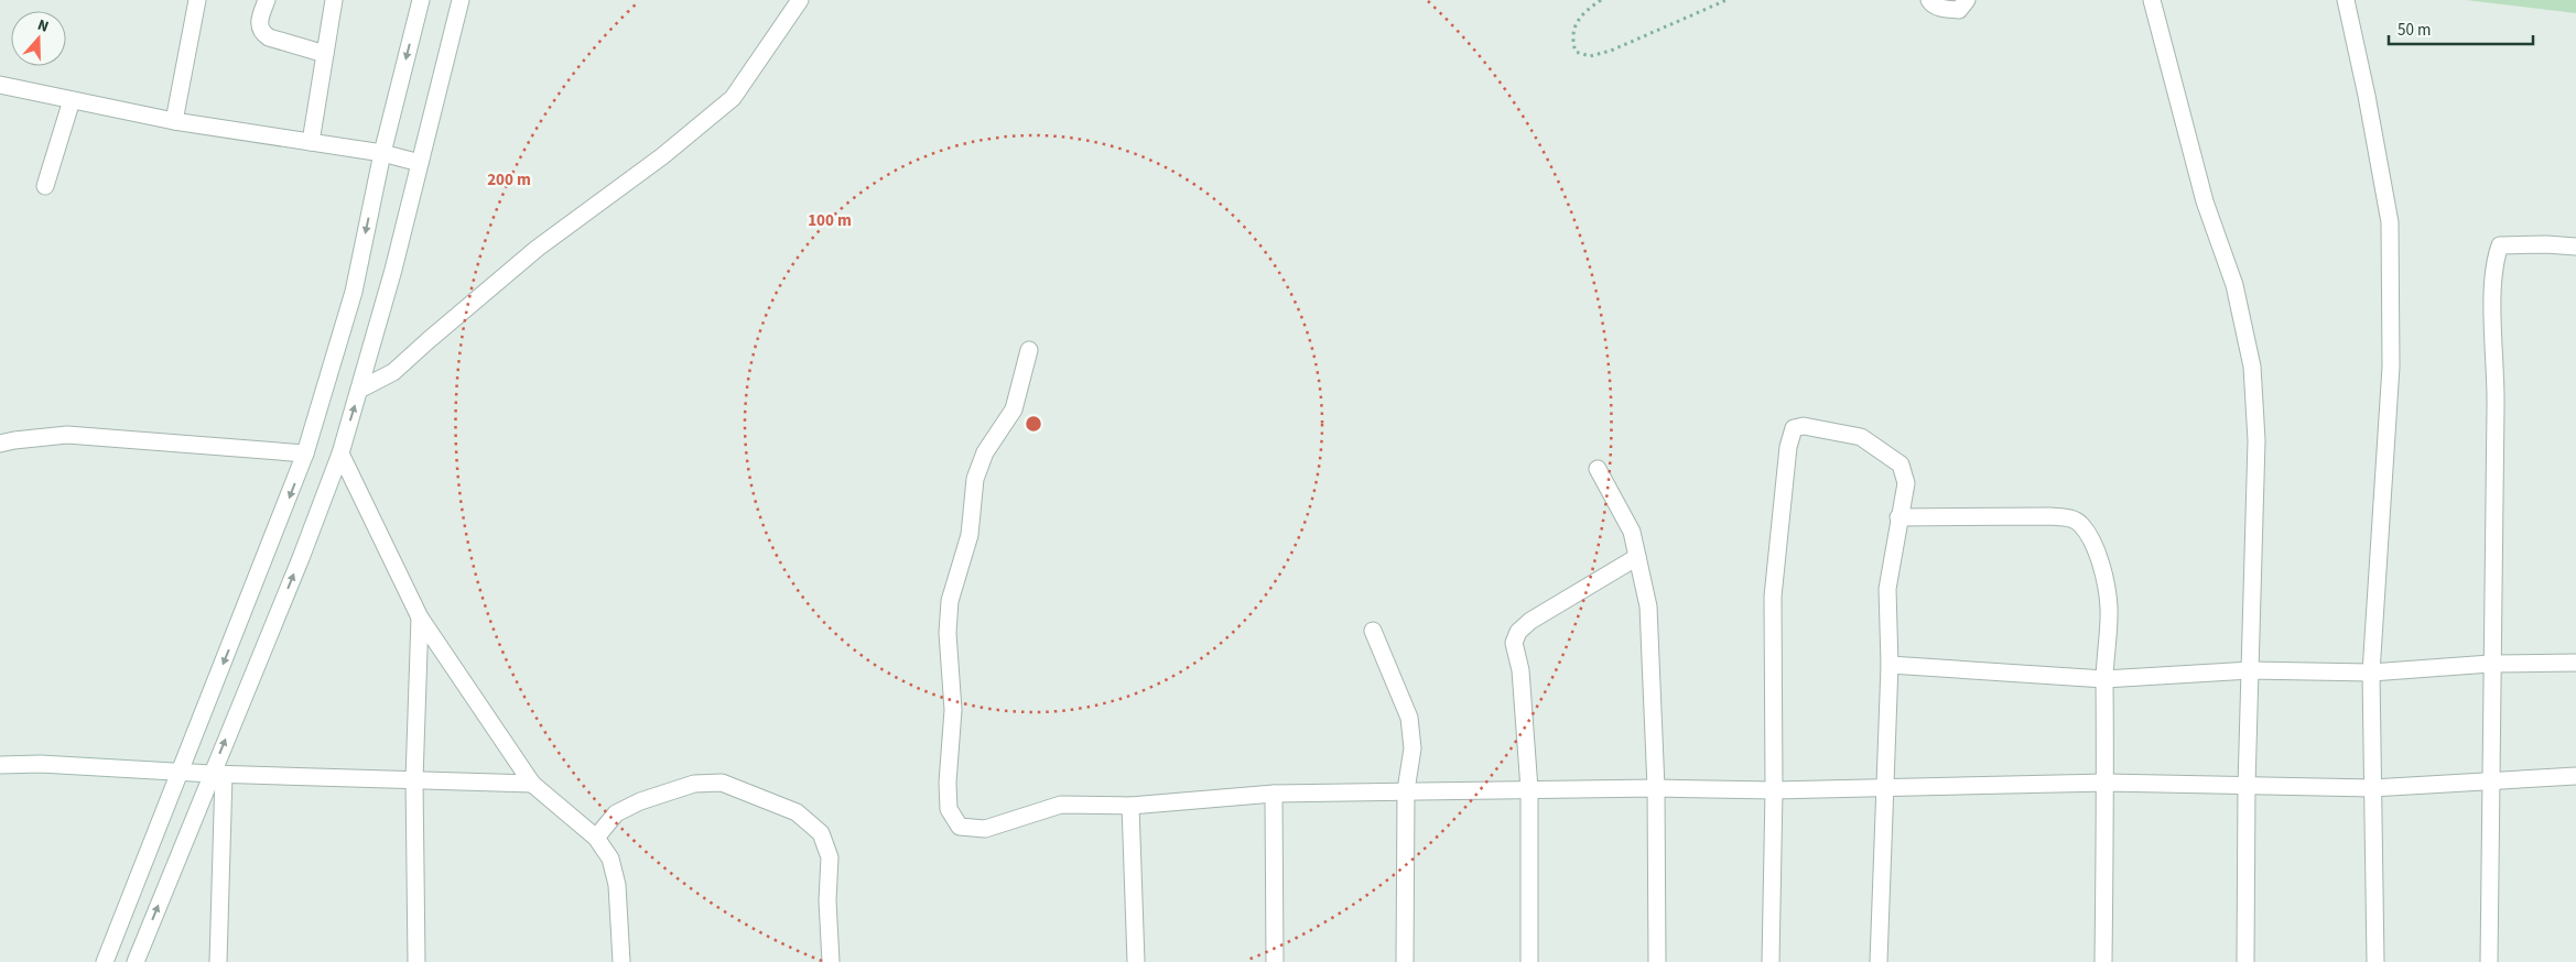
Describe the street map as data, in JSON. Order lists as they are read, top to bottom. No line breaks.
{"scale_bar":"50 m","north":"top","rings":["200 m","100 m"]}
